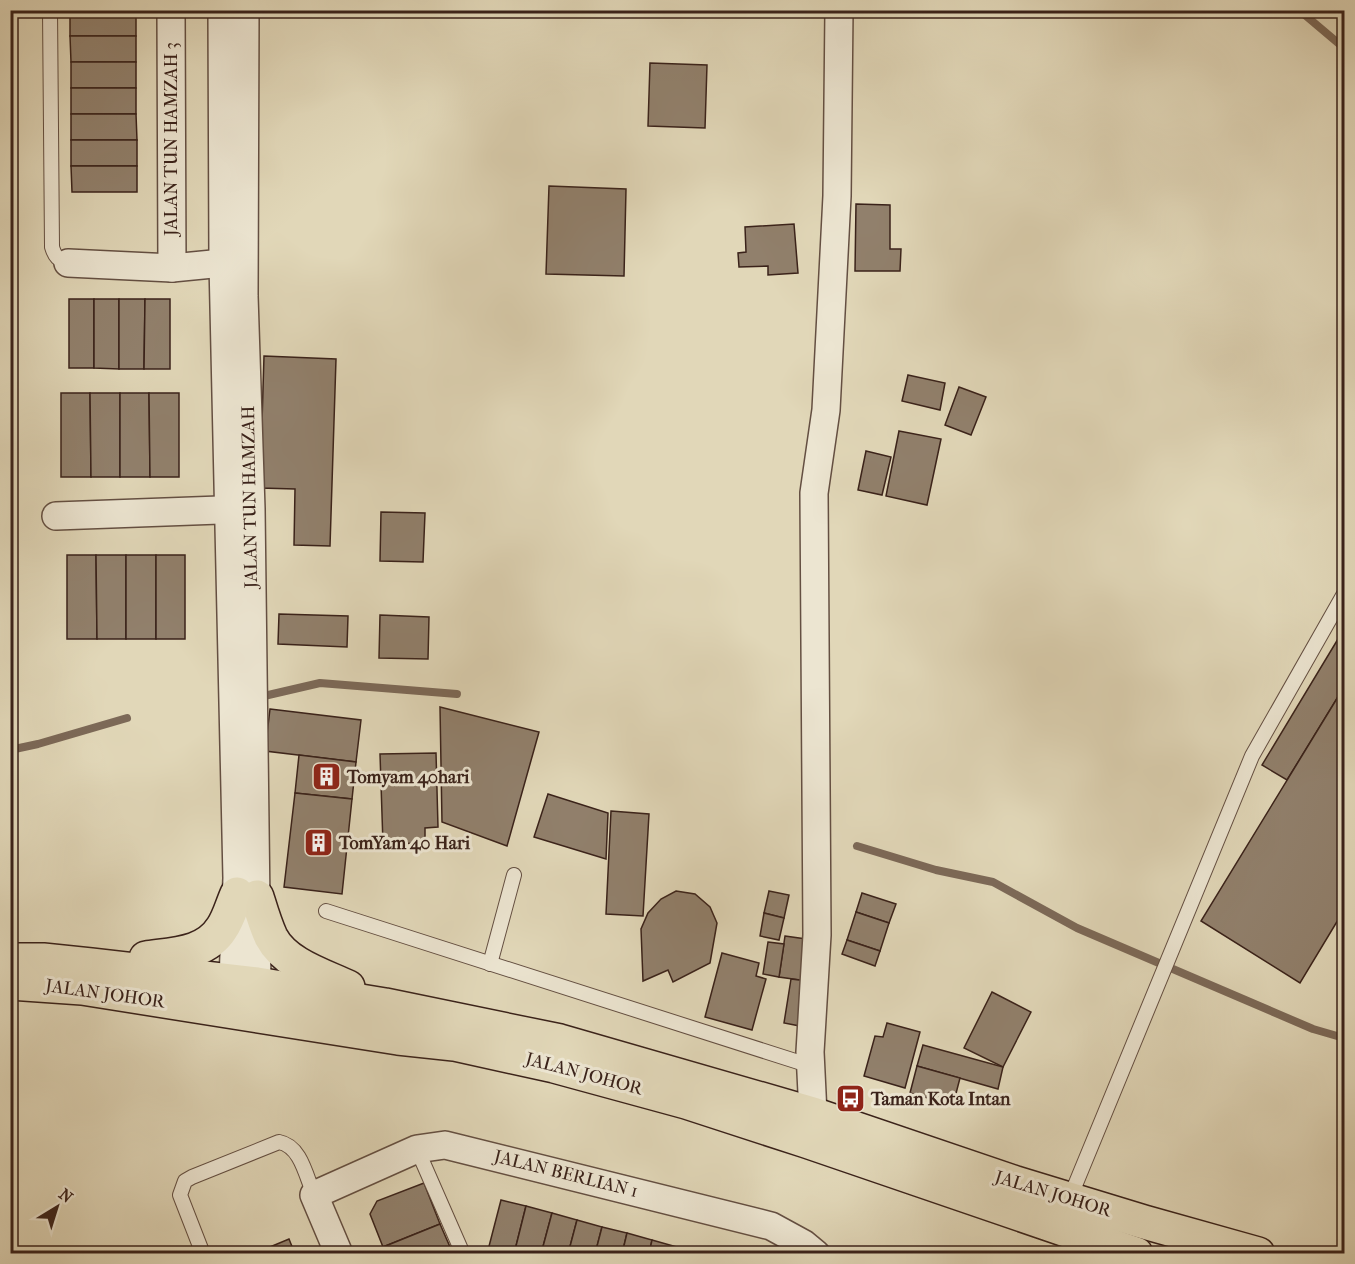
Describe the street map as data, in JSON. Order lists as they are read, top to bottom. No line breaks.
{"streets":{"highway":["JALAN JOHOR"],"street":["JALAN TUN HAMZAH 3","JALAN TUN HAMZAH","JALAN BERLIAN 1"]},"crossings":[["JALAN TUN HAMZAH","JALAN JOHOR"]],"places":{"building":["Tomyam 40hari","TomYam 40 Hari"],"bus stop":["Taman Kota Intan"]},"north":"top right"}
